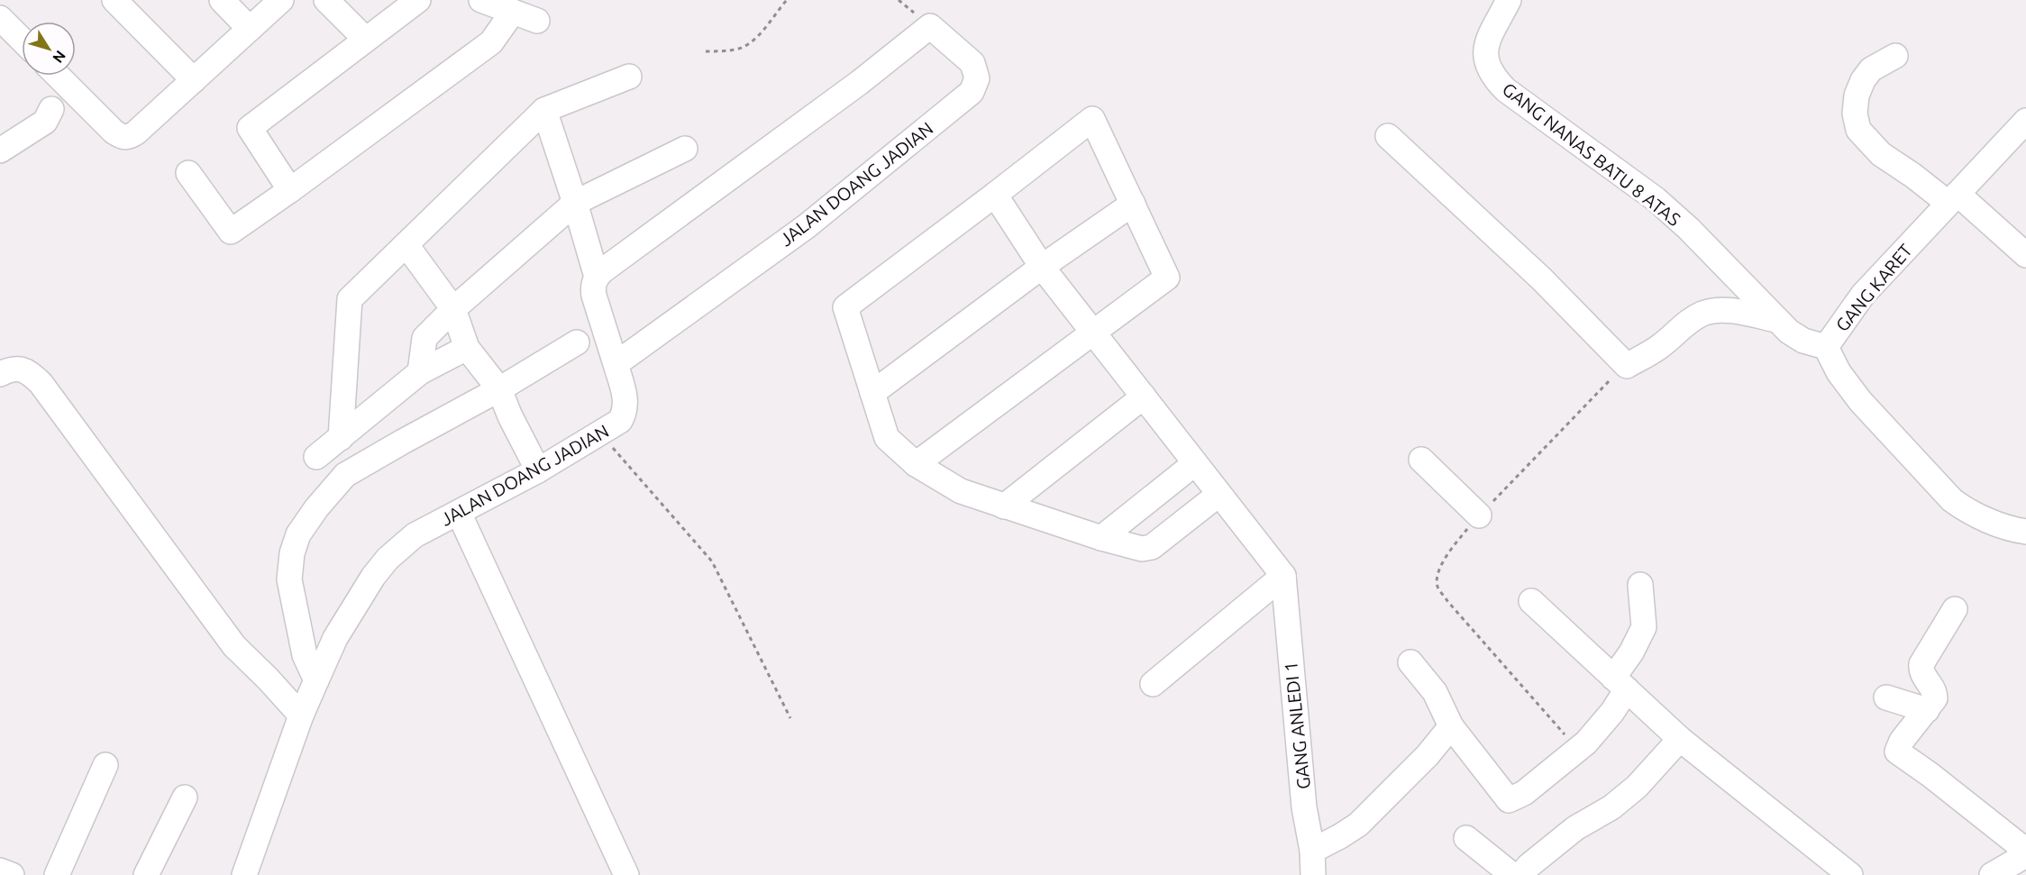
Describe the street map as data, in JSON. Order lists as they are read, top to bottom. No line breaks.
{"streets":{"street":["GANG NANAS BATU 8 ATAS","JALAN DOANG JADIAN","GANG KARET","GANG ANLEDI 1"]},"crossings":[["GANG NANAS BATU 8 ATAS","GANG KARET"]],"north":"bottom right"}
